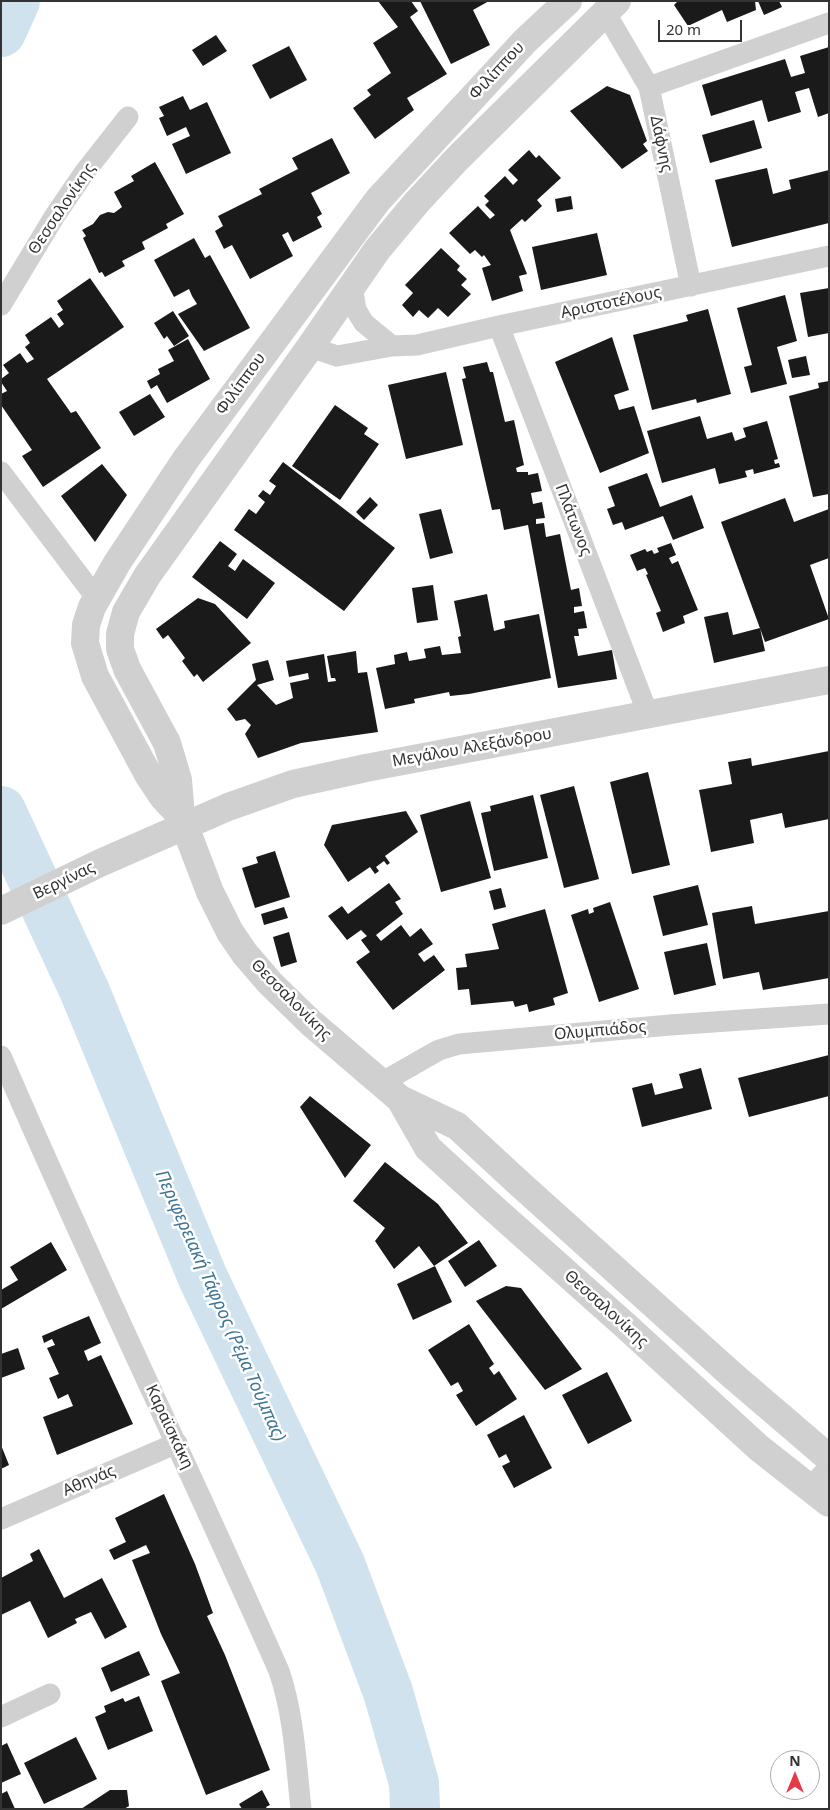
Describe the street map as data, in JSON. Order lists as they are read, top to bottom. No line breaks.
{"streets":{"street":["Φιλίππου","Δάφνης","Θεσσαλονίκης","Αριστοτέλους","Πλάτωνος","Μεγάλου Αλεξάνδρου","Βεργίνας","Ολυμπιάδος","Καραϊσκάκη","Αθηνάς"]},"crossings":[["Φιλίππου","Δάφνης"],["Φιλίππου","Θεσσαλονίκης"],["Φιλίππου","Αριστοτέλους"],["Φιλίππου","Μεγάλου Αλεξάνδρου"],["Δάφνης","Αριστοτέλους"],["Θεσσαλονίκης","Μεγάλου Αλεξάνδρου"],["Θεσσαλονίκης","Ολυμπιάδος"],["Αριστοτέλους","Πλάτωνος"],["Πλάτωνος","Μεγάλου Αλεξάνδρου"],["Μεγάλου Αλεξάνδρου","Βεργίνας"],["Καραϊσκάκη","Αθηνάς"]],"water":["Περιφερειακή Τάφρος (Ρέμα Τούμπας)"],"scale_bar":"20 m","north":"top"}
